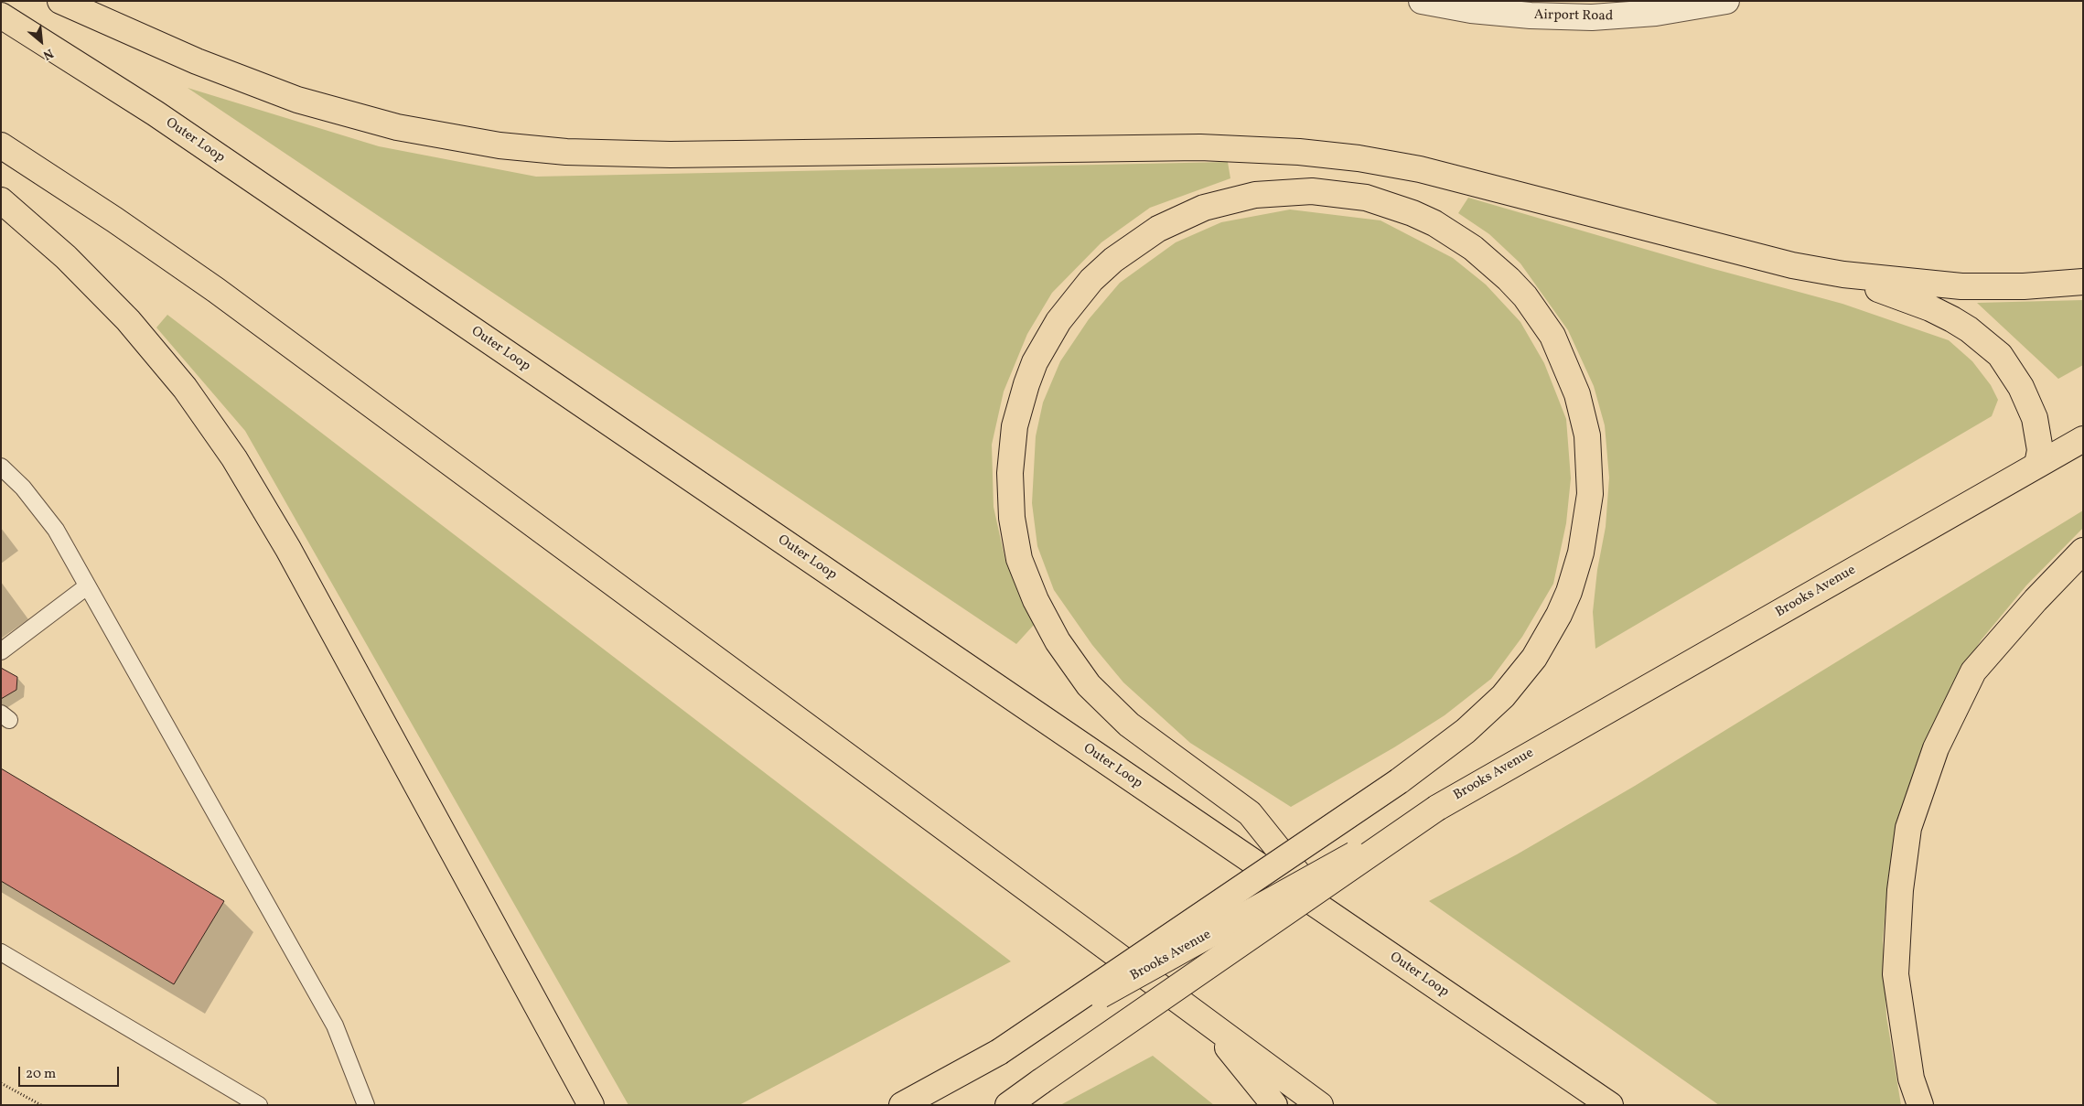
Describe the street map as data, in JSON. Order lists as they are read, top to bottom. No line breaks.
{"streets":{"main road":["Outer Loop","Brooks Avenue"],"street":["Airport Road"]},"scale_bar":"20 m","north":"bottom right"}
